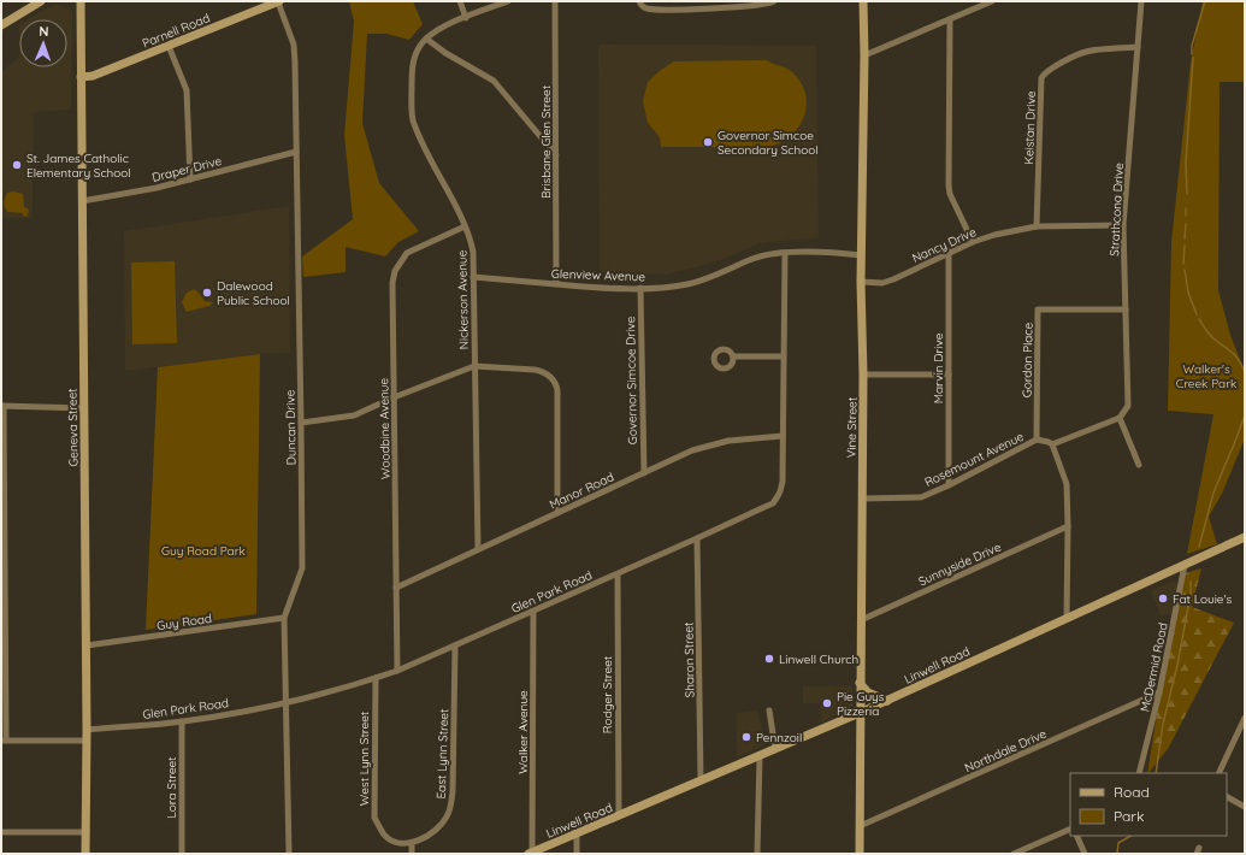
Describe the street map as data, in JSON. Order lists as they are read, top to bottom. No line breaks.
{"streets":{"main road":["Parnell Road","Geneva Street","Vine Street","Linwell Road"],"street":["Keistan Drive","Brisbane Glen Street","Draper Drive","Strathcona Drive","Nancy Drive","Glenview Avenue","Nickerson Avenue","Gordon Place","Marvin Drive","Governor Simcoe Drive","Duncan Drive","Woodbine Avenue","Rosemount Avenue","Manor Road","Sunnyside Drive","Glen Park Road","Guy Road","Sharon Street","McDermid Road","Rodger Street","Walker Avenue","Northdale Drive","East Lynn Street","West Lynn Street","Lora Street"]},"crossings":[["Parnell Road","Geneva Street"],["Parnell Road","Duncan Drive"],["Keistan Drive","Strathcona Drive"],["Keistan Drive","Nancy Drive"],["Brisbane Glen Street","Glenview Avenue"],["Draper Drive","Geneva Street"],["Draper Drive","Duncan Drive"],["Strathcona Drive","Nancy Drive"],["Strathcona Drive","Gordon Place"],["Nancy Drive","Marvin Drive"],["Nancy Drive","Vine Street"],["Glenview Avenue","Nickerson Avenue"],["Glenview Avenue","Governor Simcoe Drive"],["Glenview Avenue","Vine Street"],["Glenview Avenue","Glen Park Road"],["Nickerson Avenue","Woodbine Avenue"],["Nickerson Avenue","Manor Road"],["Gordon Place","Rosemount Avenue"],["Marvin Drive","Rosemount Avenue"],["Governor Simcoe Drive","Manor Road"],["Geneva Street","Glen Park Road"],["Geneva Street","Guy Road"],["Duncan Drive","Glen Park Road"],["Duncan Drive","Guy Road"],["Vine Street","Rosemount Avenue"],["Vine Street","Sunnyside Drive"],["Vine Street","Linwell Road"],["Vine Street","Northdale Drive"],["Woodbine Avenue","Manor Road"],["Woodbine Avenue","Glen Park Road"],["Manor Road","Glen Park Road"],["Glen Park Road","Sharon Street"],["Glen Park Road","Rodger Street"],["Glen Park Road","Walker Avenue"],["Glen Park Road","East Lynn Street"],["Glen Park Road","West Lynn Street"],["Glen Park Road","Lora Street"],["Sharon Street","Linwell Road"],["Linwell Road","McDermid Road"],["Linwell Road","Rodger Street"],["Linwell Road","Walker Avenue"],["McDermid Road","Northdale Drive"],["East Lynn Street","West Lynn Street"]],"parks":["Walker's Creek Park","Guy Road Park"],"places":["Governor Simcoe Secondary School","St. James Catholic Elementary School","Dalewood Public School","Fat Louie's","Linwell Church","Pie Guys Pizzeria","Pennzoil"],"legend":["Road","Park"],"north":"top"}
